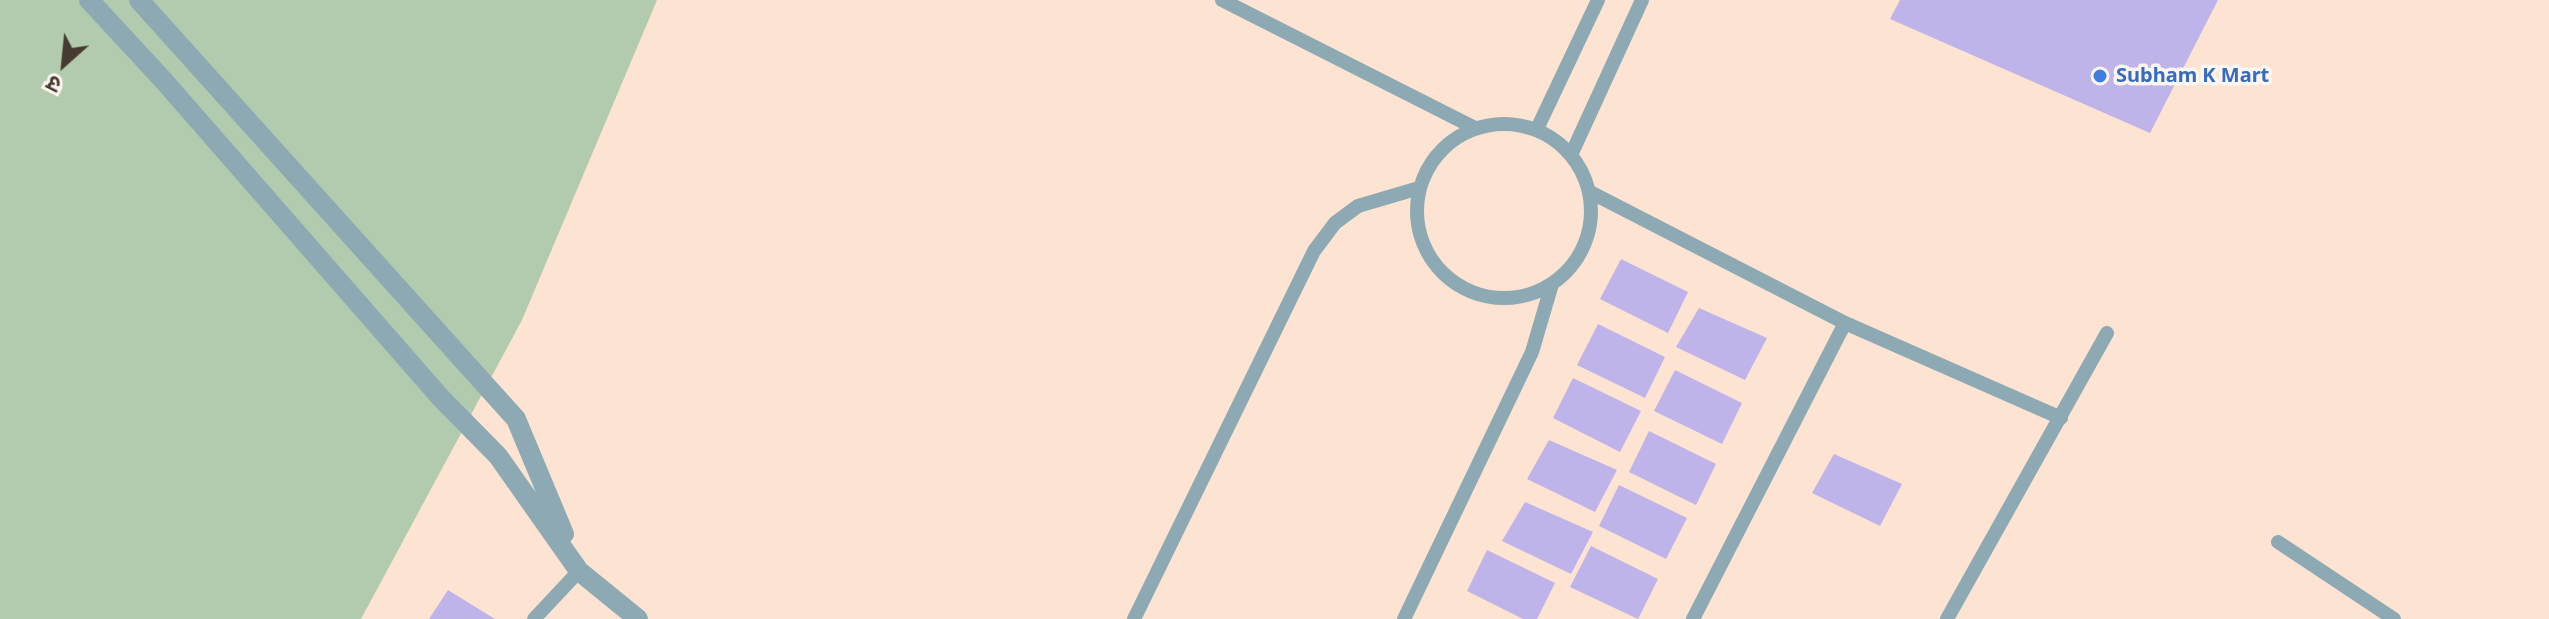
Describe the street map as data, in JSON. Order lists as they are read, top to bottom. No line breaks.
{"places":["Subham K Mart"],"north":"bottom left"}
